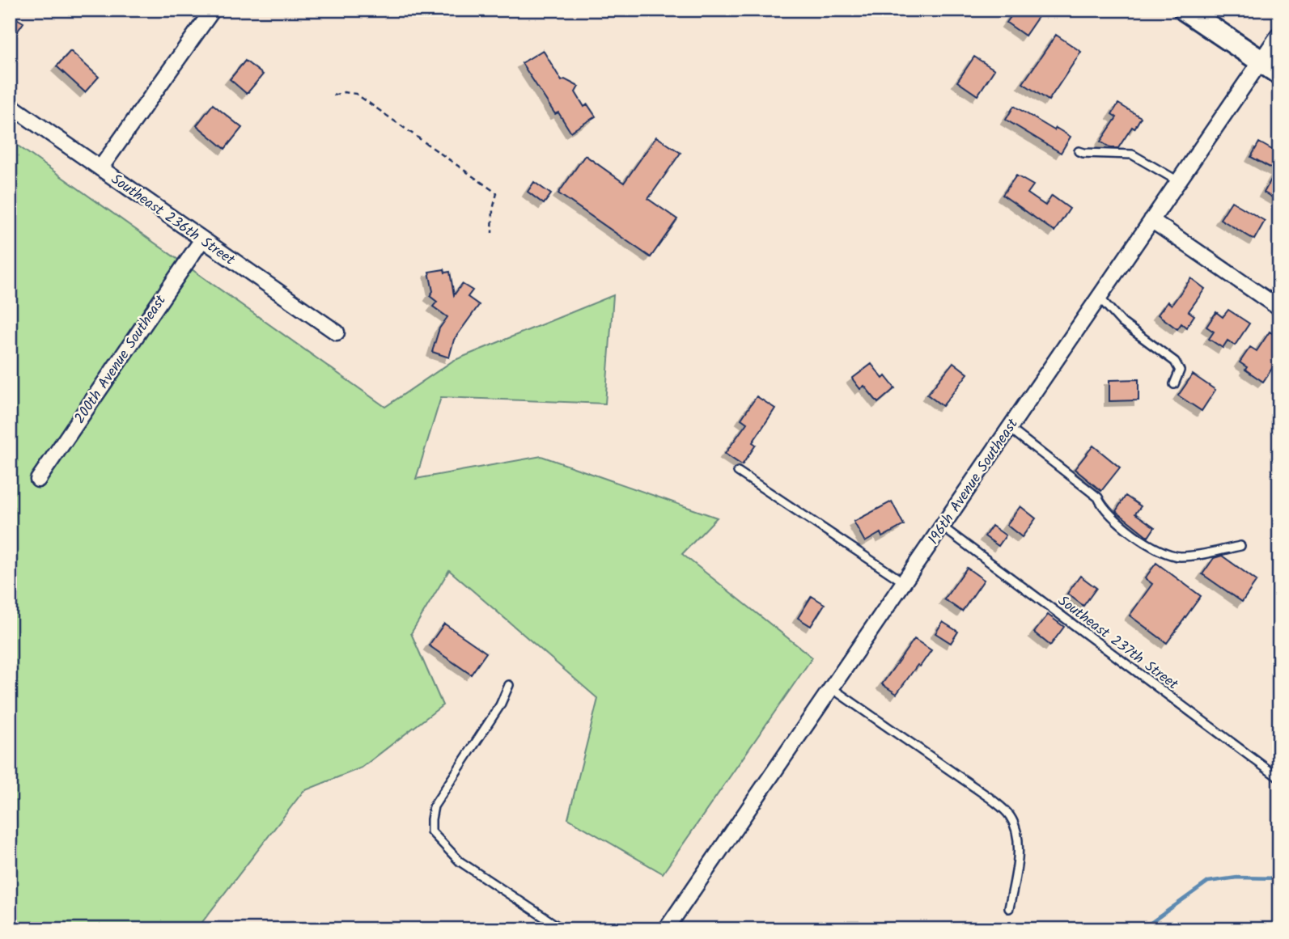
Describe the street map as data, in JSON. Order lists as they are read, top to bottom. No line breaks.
{"streets":{"street":["Southeast 236th Street","200th Avenue Southeast","196th Avenue Southeast"],"lane":["Southeast 237th Street"]},"crossings":[["Southeast 236th Street","200th Avenue Southeast"],["196th Avenue Southeast","Southeast 237th Street"]]}
